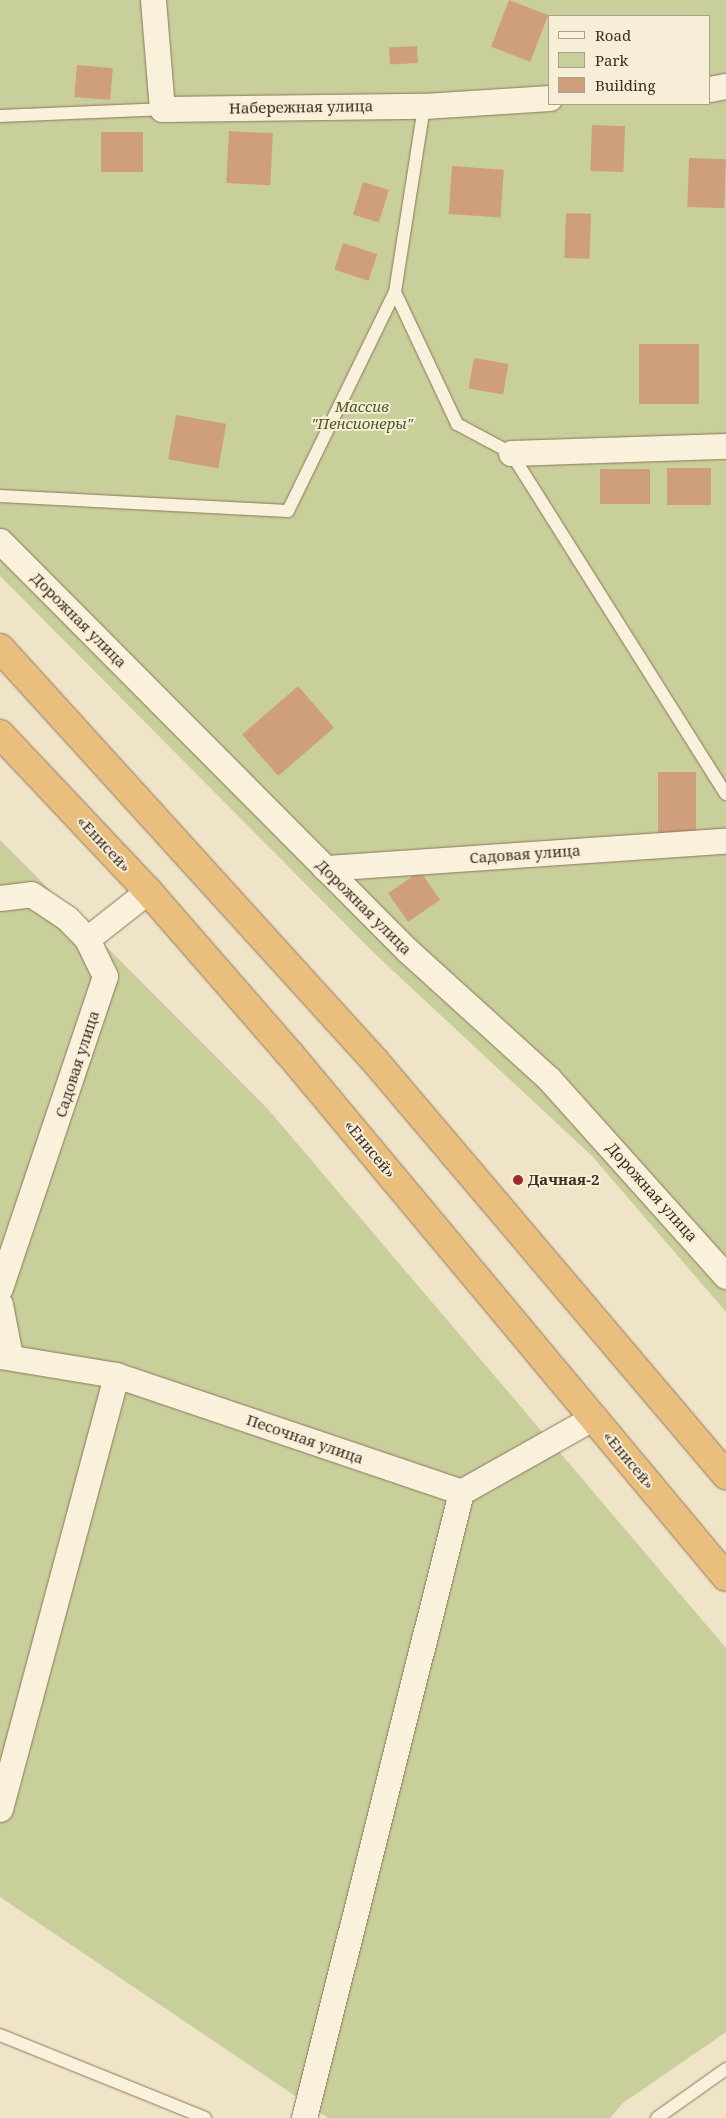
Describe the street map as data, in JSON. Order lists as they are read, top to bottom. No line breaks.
{"streets":{"highway":["«Енисей»"],"street":["Набережная улица","Дорожная улица","Садовая улица","Песочная улица"]},"crossings":[["Дорожная улица","Садовая улица"]],"parks":["Массив \"Пенсионеры\""],"places":["Дачная-2"],"legend":["Road","Park","Building"]}
